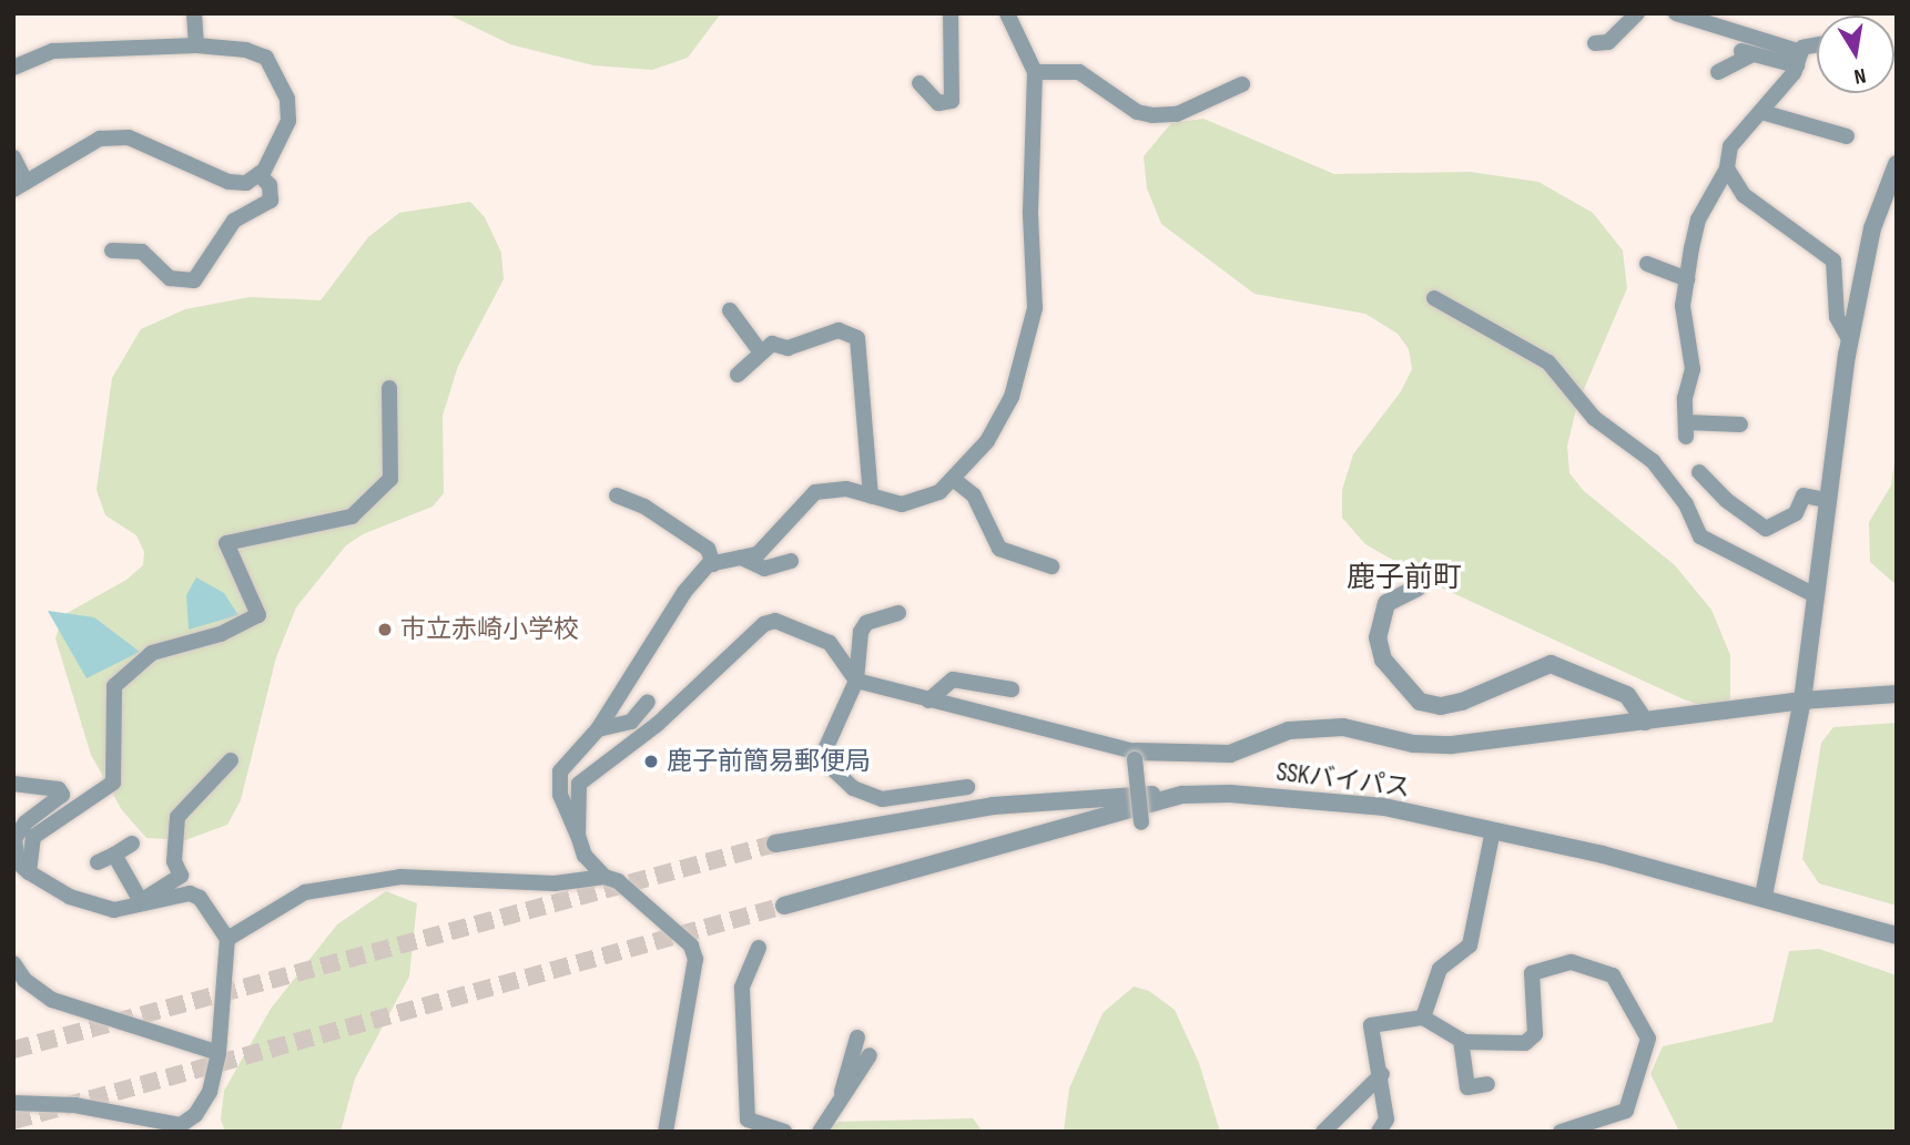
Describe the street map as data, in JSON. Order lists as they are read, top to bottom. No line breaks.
{"streets":{"street":["SSKバイパス"]},"districts":["鹿子前町"],"places":["市立赤崎小学校","鹿子前簡易郵便局"],"north":"bottom"}
